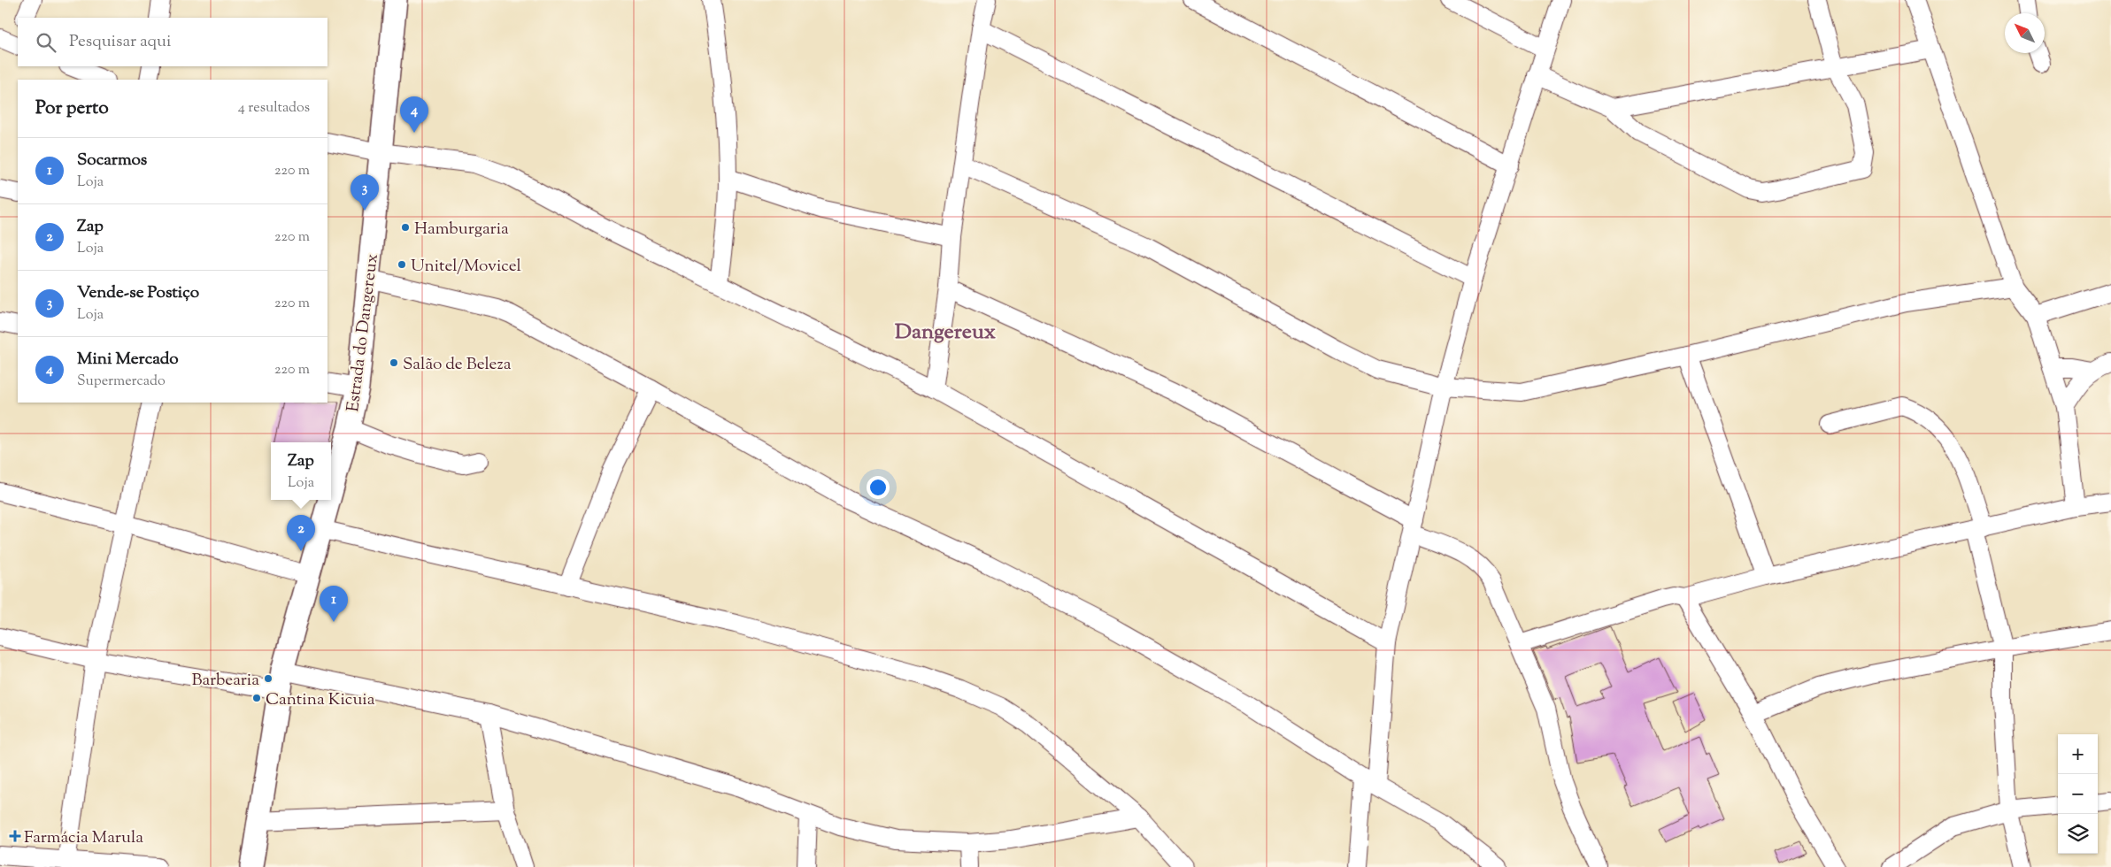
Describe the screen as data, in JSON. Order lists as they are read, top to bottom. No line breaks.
{"streets":{"main road":["Estrada do Dangereux"]},"districts":["Dangereux"],"places":{"other":["Hamburgaria","Unitel/Movicel","Salão de Beleza","Barbearia","Cantina Kicuia"],"health":["Farmácia Marula"]},"north":"top left","page":{"search":"Pesquisar aqui","heading":["Por perto","4 resultados"],"pins":["4","3","2","1"],"list":[{"mark":"1","name":"Socarmos","note":"Loja","value":"220 m"},{"mark":"2","name":"Zap","note":"Loja","value":"220 m"},{"mark":"3","name":"Vende-se Postiço","note":"Loja","value":"220 m"},{"mark":"4","name":"Mini Mercado","note":"Supermercado","value":"220 m"}],"popup":["Zap","Loja"],"map_buttons":["+","−"]}}
